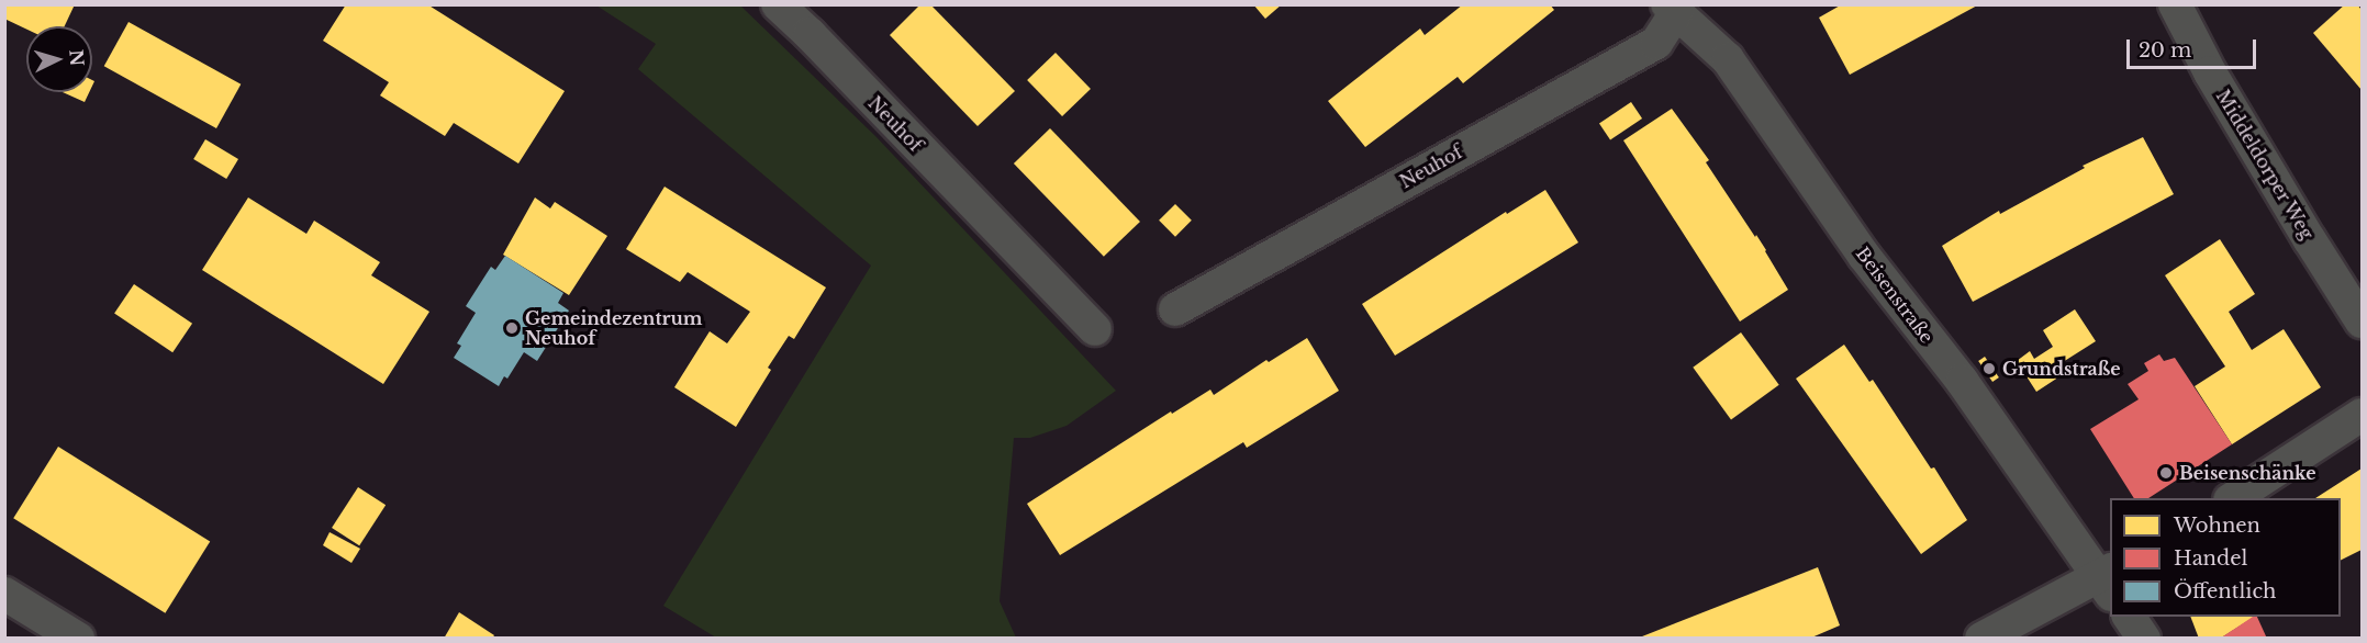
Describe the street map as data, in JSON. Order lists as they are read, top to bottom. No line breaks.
{"streets":{"street":["Neuhof","Middeldorper Weg","Beisenstraße"]},"crossings":[["Neuhof","Beisenstraße"]],"places":["Gemeindezentrum Neuhof","Grundstraße","Beisenschänke"],"legend":["Wohnen","Handel","Öffentlich"],"scale_bar":"20 m","north":"right"}
